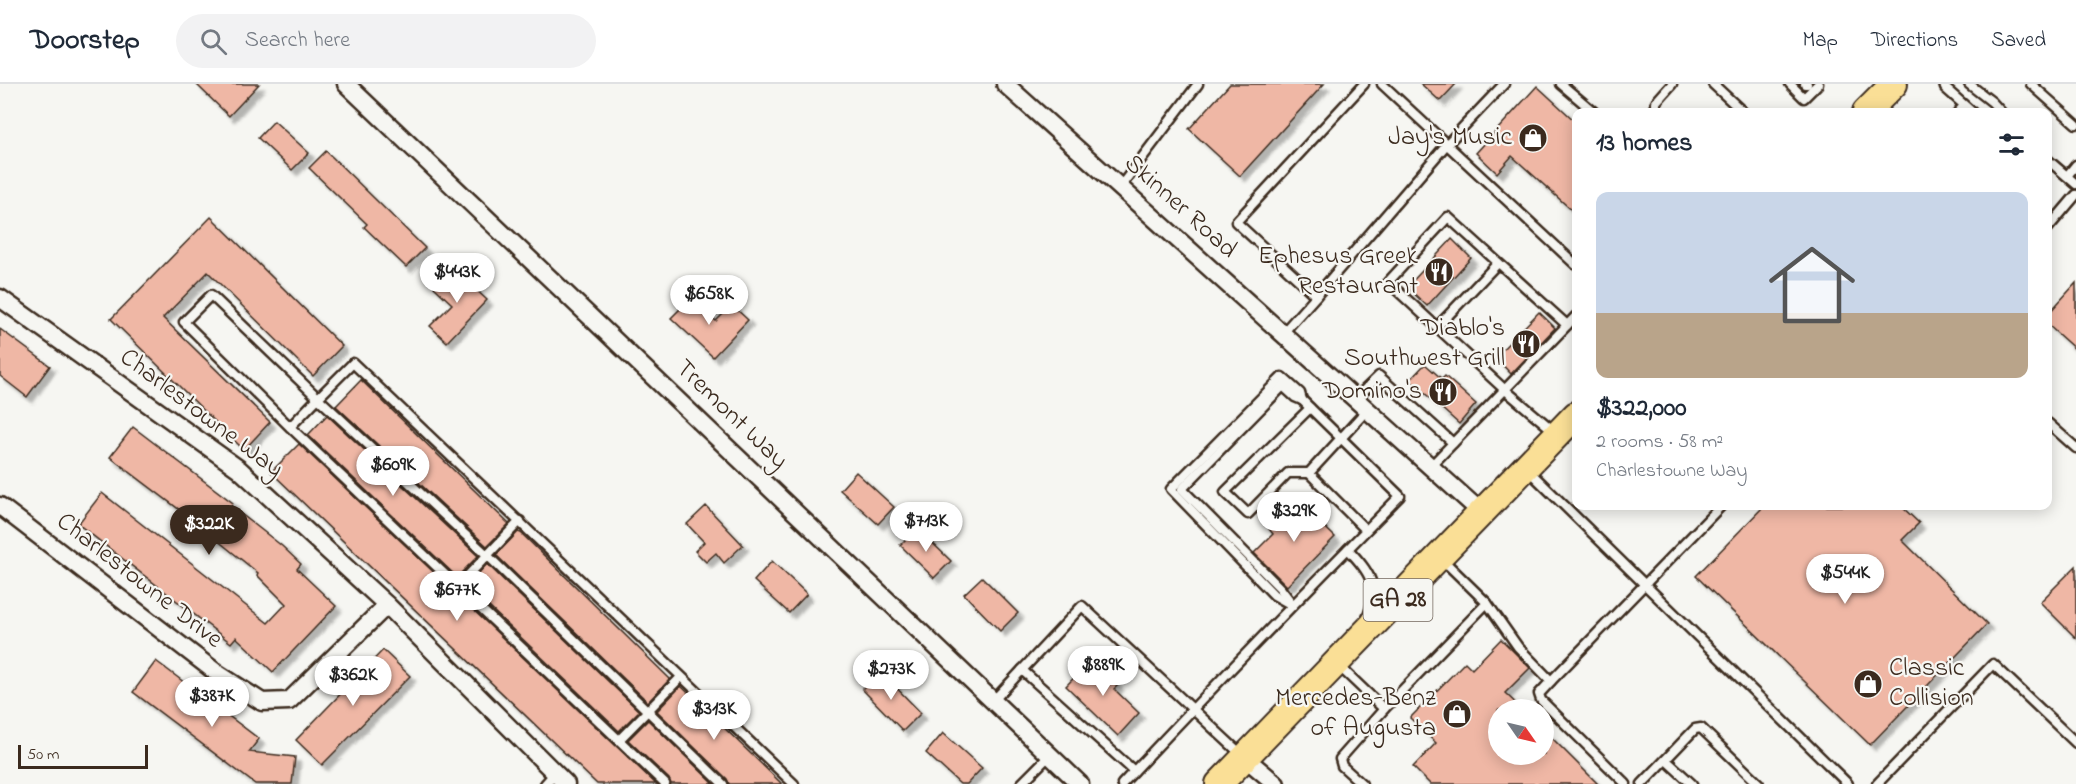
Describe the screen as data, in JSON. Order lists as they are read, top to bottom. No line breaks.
{"streets":{"main road":["GA 28"],"street":["Skinner Road","Charlestowne Way","Tremont Way","Charlestowne Drive"]},"crossings":[["Skinner Road","GA 28"],["Charlestowne Way","Charlestowne Drive"]],"places":{"shop":["Jay's Music","Classic Collision","Mercedes-Benz of Augusta"],"restaurant":["Ephesus Greek Restaurant","Diablo's Southwest Grill","Domino's"]},"scale_bar":"50 m","north":"bottom right","page":{"header":"Doorstep","search":"Search here","nav":["Map","Directions","Saved"],"heading":"13 homes","list":[{"name":"$322,000","note":"2 rooms · 58 m² · Charlestowne Way"}],"price":["$443K","$658K","$609K","$329K","$713K","$322K","$544K","$677K","$889K","$273K","$362K","$387K","$313K"],"scale":"50 m"}}
